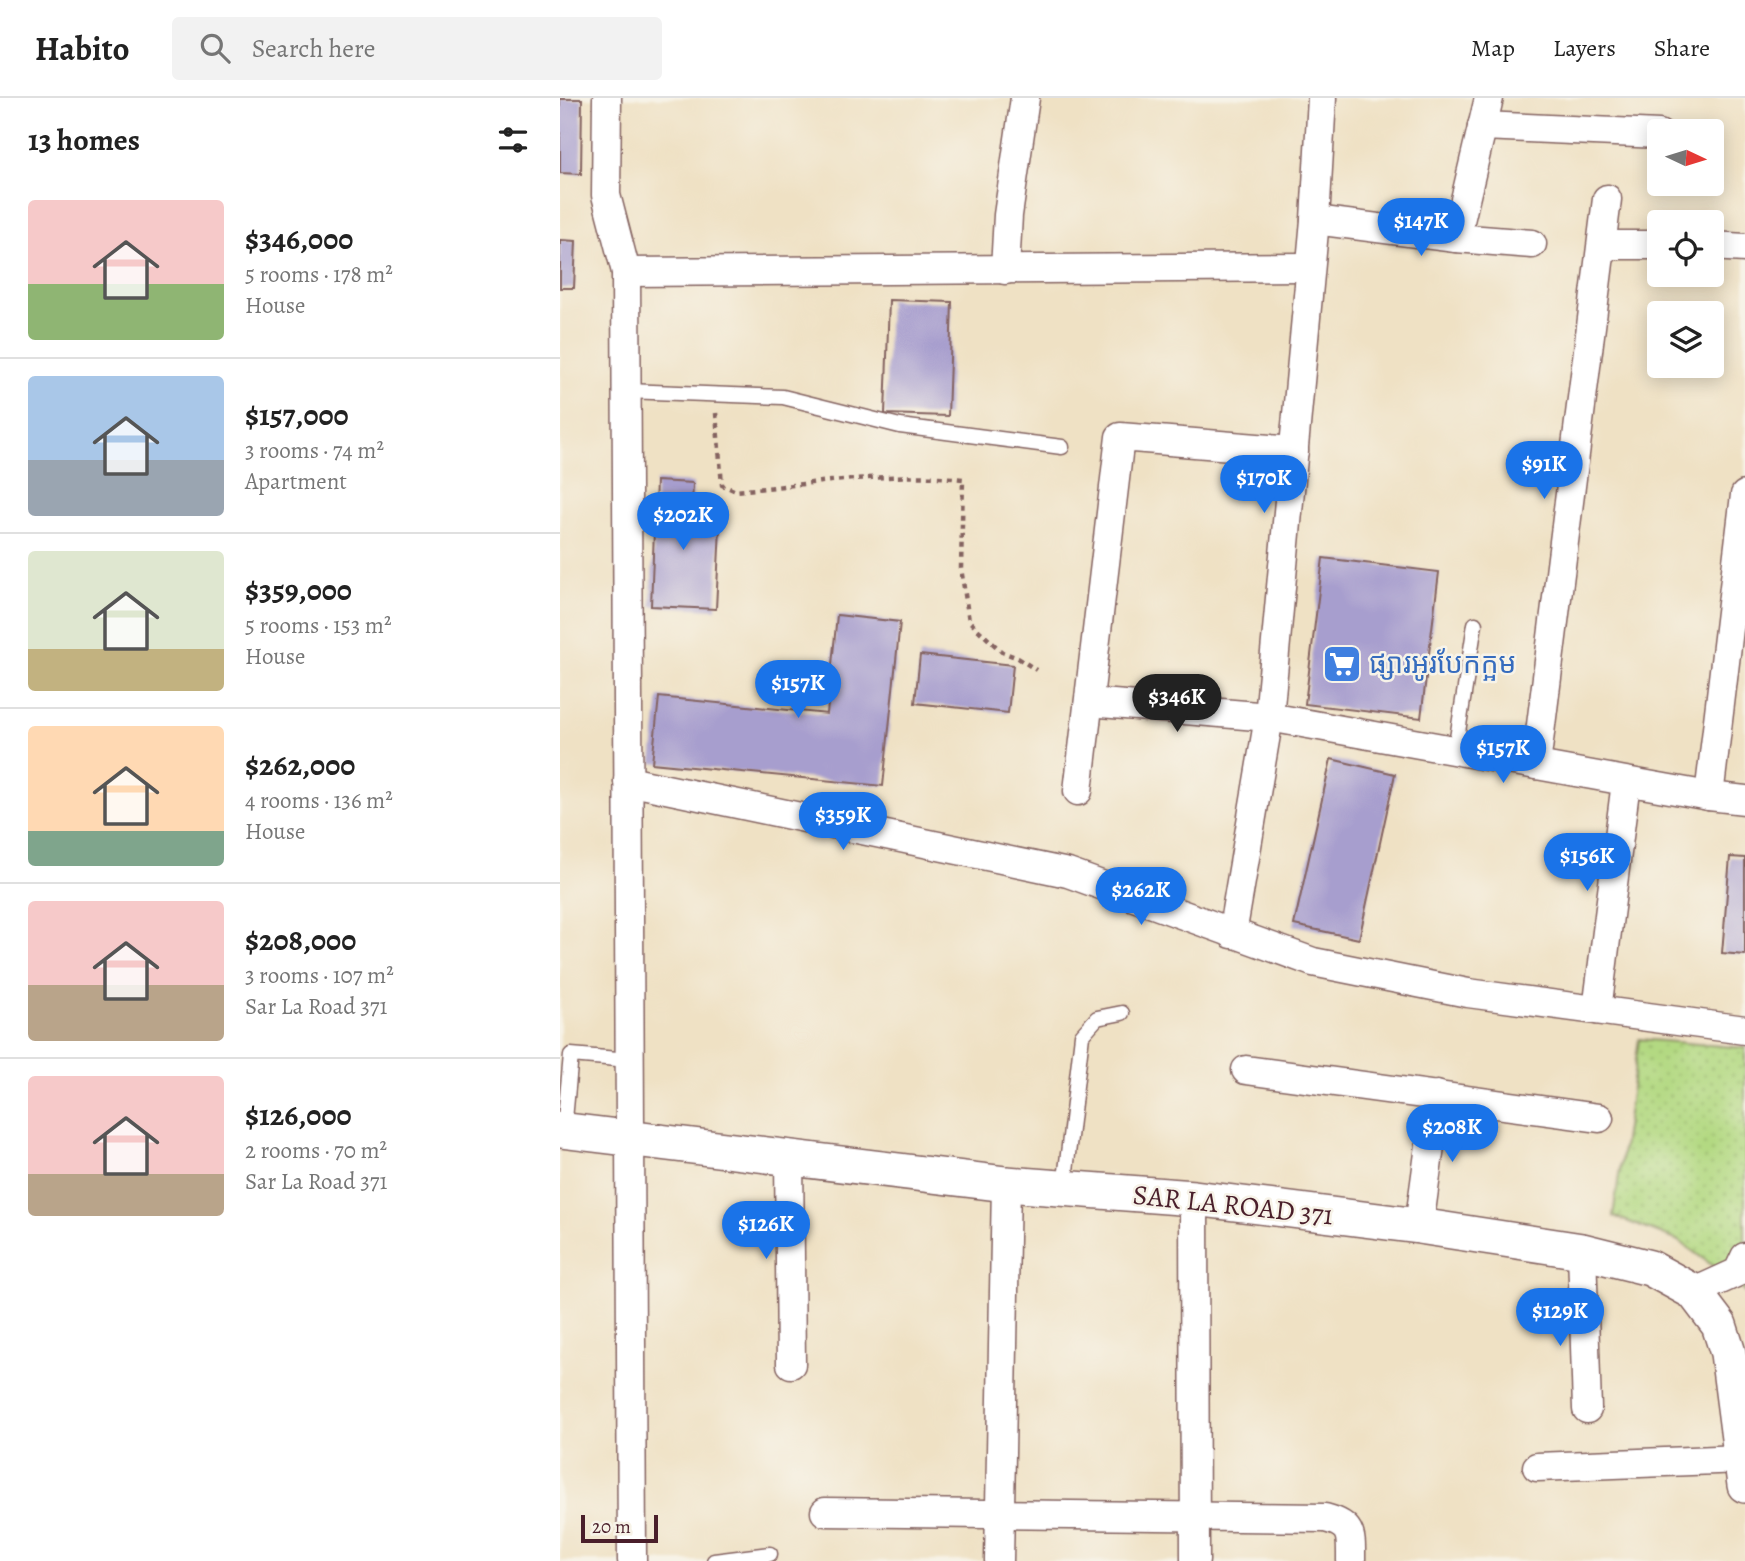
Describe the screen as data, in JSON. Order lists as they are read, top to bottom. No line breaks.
{"streets":{"street":["SAR LA ROAD 371"]},"places":{"supermarket":["ផ្សារអូរបែកក្អម"]},"scale_bar":"20 m","north":"right","page":{"header":"Habito","search":"Search here","nav":["Map","Layers","Share"],"heading":"13 homes","list":[{"name":"$346,000","note":"5 rooms · 178 m² · House"},{"name":"$157,000","note":"3 rooms · 74 m² · Apartment"},{"name":"$359,000","note":"5 rooms · 153 m² · House"},{"name":"$262,000","note":"4 rooms · 136 m² · House"},{"name":"$208,000","note":"3 rooms · 107 m² · Sar La Road 371"},{"name":"$126,000","note":"2 rooms · 70 m² · Sar La Road 371"}],"price":["$147K","$91K","$170K","$202K","$157K","$346K","$157K","$359K","$156K","$262K","$208K","$126K","$129K"],"scale":"20 m"}}
